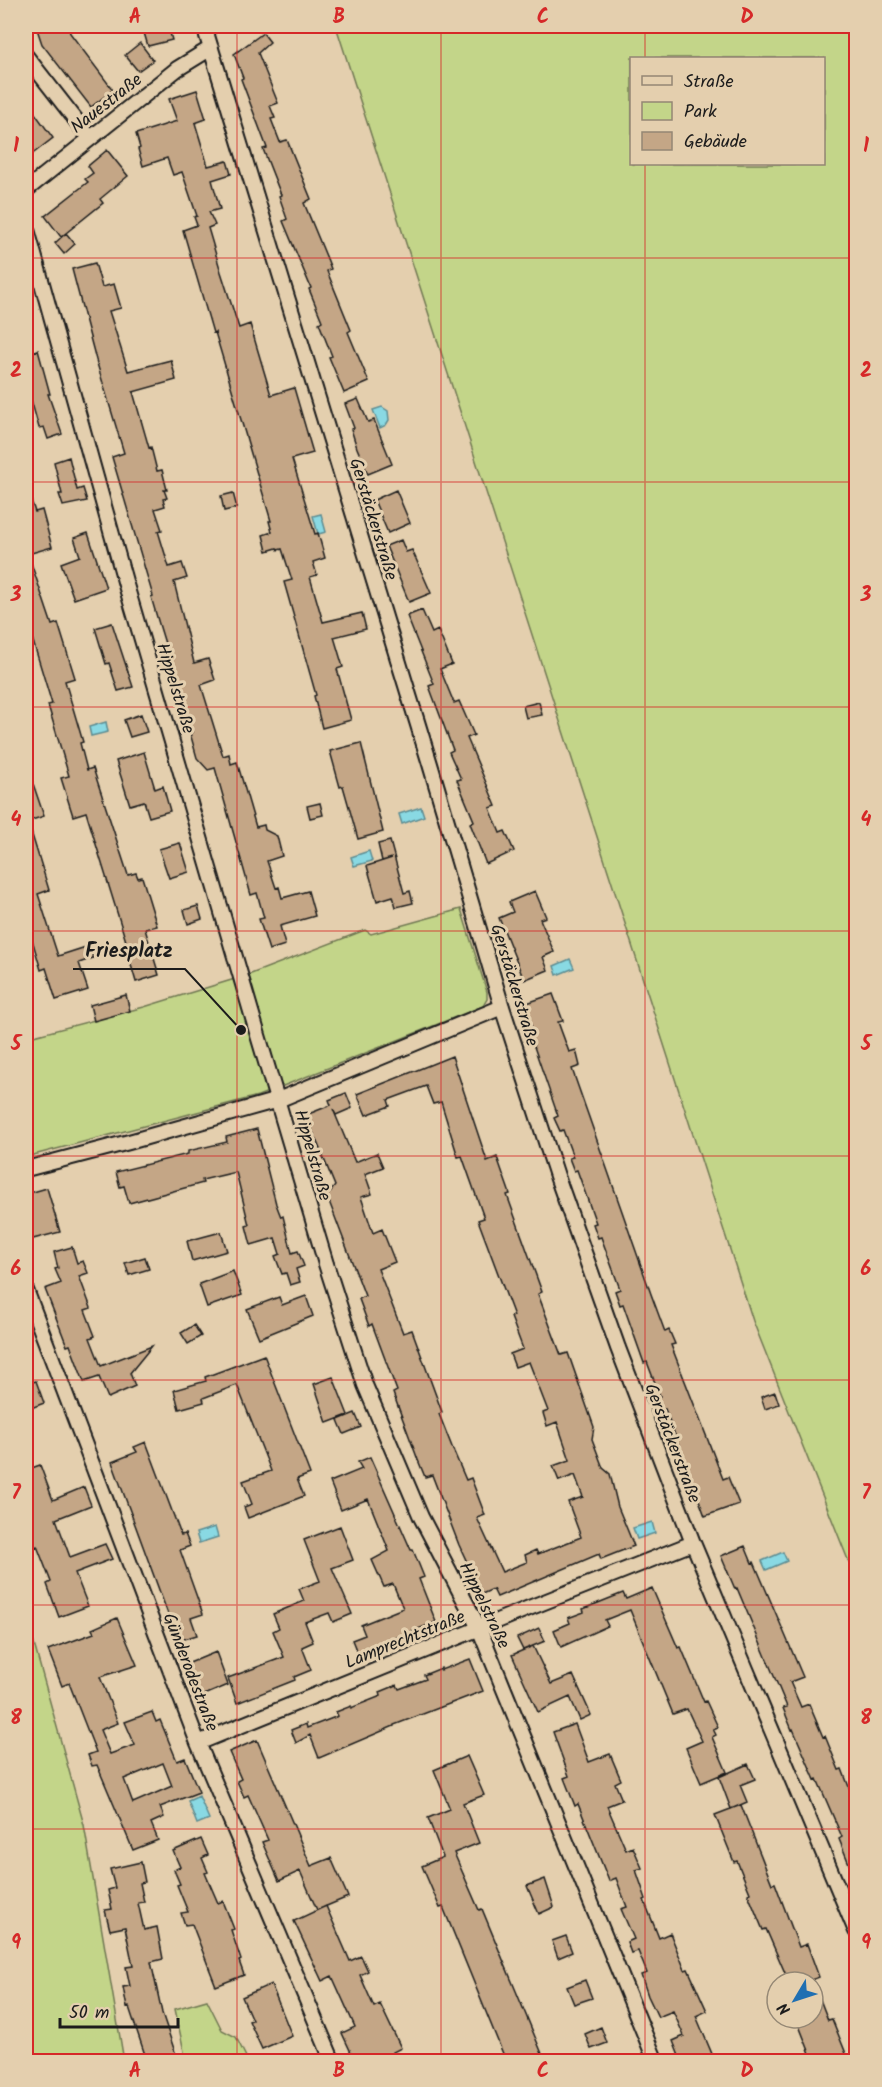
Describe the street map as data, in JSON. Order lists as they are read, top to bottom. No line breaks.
{"streets":{"street":["Nauestraße","Gerstäckerstraße","Hippelstraße","Lamprechtstraße","Günderodestraße"]},"crossings":[["Nauestraße","Gerstäckerstraße"],["Gerstäckerstraße","Lamprechtstraße"],["Hippelstraße","Lamprechtstraße"],["Lamprechtstraße","Günderodestraße"]],"places":["Friesplatz"],"legend":["Straße","Park","Gebäude"],"scale_bar":"50 m","north":"bottom left","grid":{"columns":["A","B","C","D"],"rows":["1","2","3","4","5","6","7","8","9"]}}
